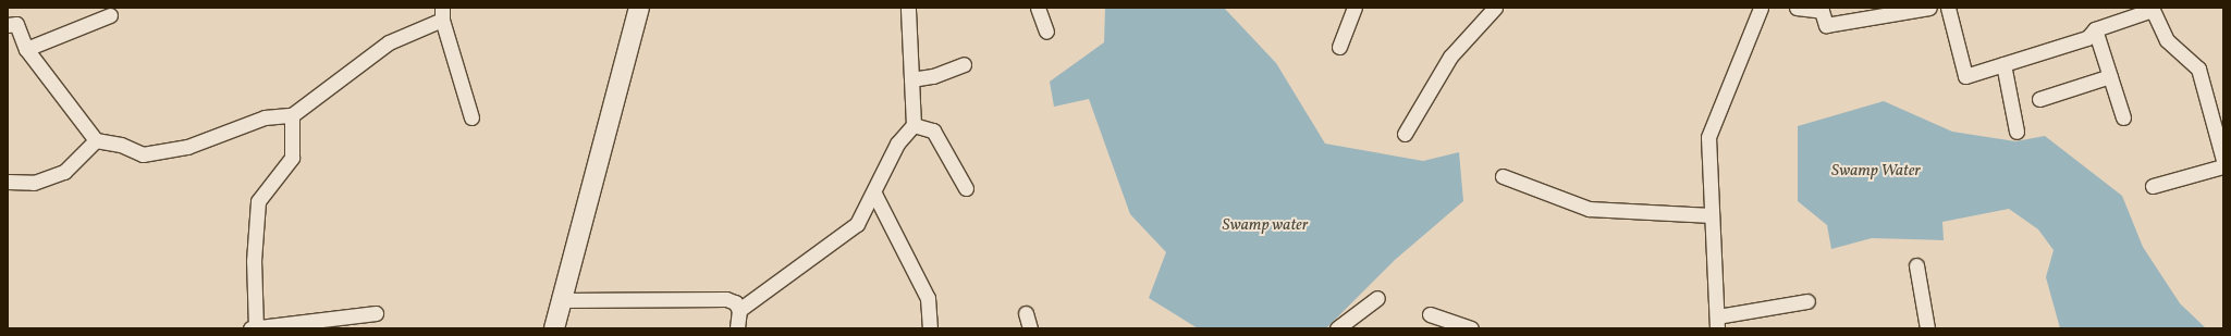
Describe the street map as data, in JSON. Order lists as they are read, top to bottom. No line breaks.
{"water":["Swamp Water","Swamp water"]}
